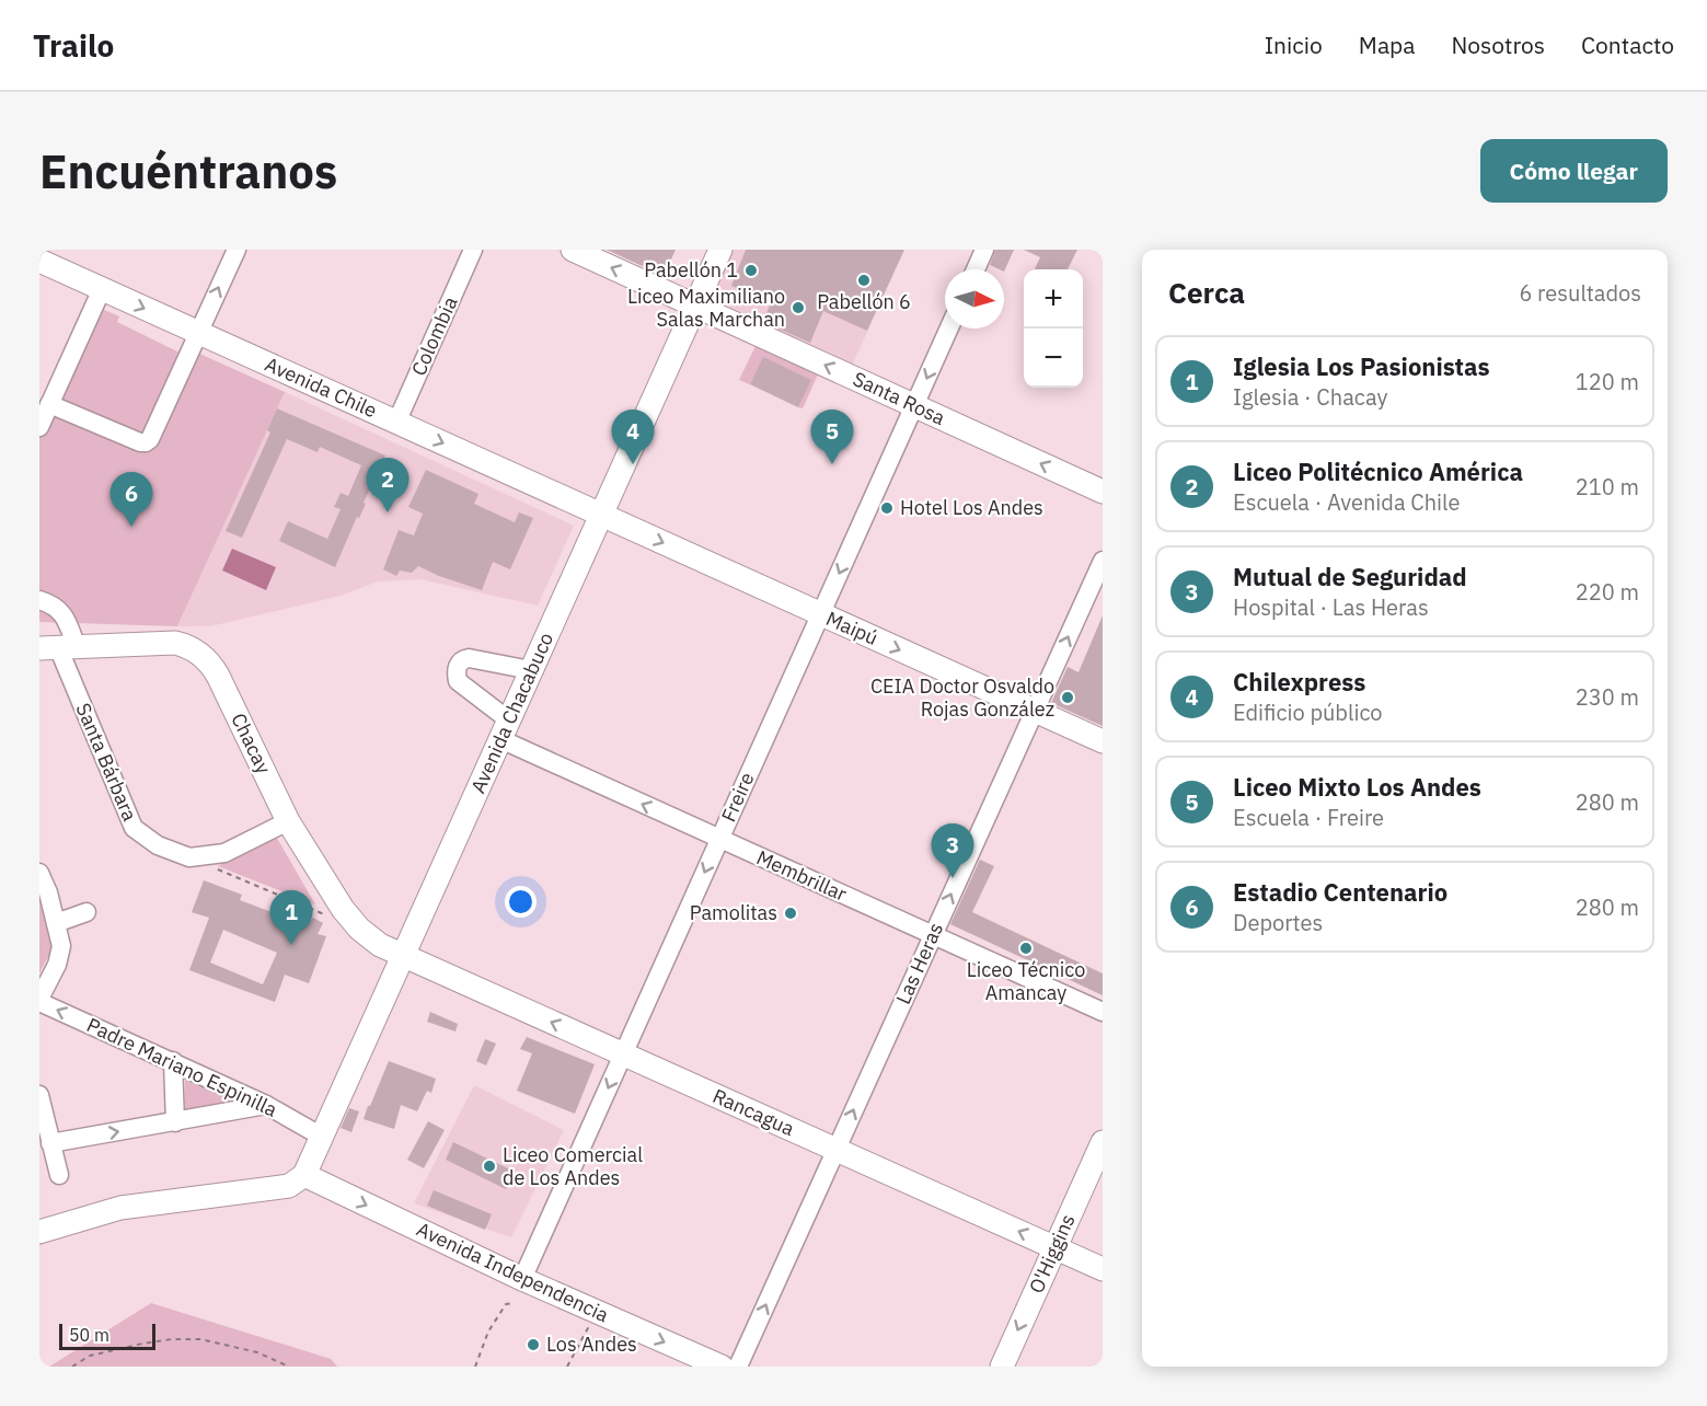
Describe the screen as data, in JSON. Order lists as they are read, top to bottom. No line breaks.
{"streets":{"main road":["Avenida Chile","Santa Rosa","Maipú","Avenida Chacabuco","Chacay","Rancagua","O'Higgins","Avenida Independencia"],"street":["Colombia","Santa Bárbara","Freire","Membrillar","Las Heras","Padre Mariano Espinilla"]},"crossings":[["Colombia","Avenida Chile"],["Avenida Chile","Maipú"],["Avenida Chile","Avenida Chacabuco"],["Santa Rosa","Avenida Chacabuco"],["Santa Rosa","Freire"],["Maipú","Avenida Chacabuco"],["Maipú","Freire"],["Maipú","Las Heras"],["Avenida Chacabuco","Chacay"],["Avenida Chacabuco","Membrillar"],["Avenida Chacabuco","Padre Mariano Espinilla"],["Avenida Chacabuco","Rancagua"],["Avenida Chacabuco","Avenida Independencia"],["Chacay","Santa Bárbara"],["Chacay","Rancagua"],["Freire","Membrillar"],["Freire","Rancagua"],["Freire","Avenida Independencia"],["Membrillar","Las Heras"],["Las Heras","Rancagua"],["Rancagua","O'Higgins"]],"one_way":["Avenida Chile","Santa Rosa","Maipú","Freire","Las Heras","Padre Mariano Espinilla","Rancagua","O'Higgins","Avenida Independencia"],"places":["Pabellón 1","Pabellón 6","Liceo Maximiliano Salas Marchan","Hotel Los Andes","CEIA Doctor Osvaldo Rojas González","Pamolitas","Liceo Técnico Amancay","Liceo Comercial de Los Andes","Los Andes"],"scale_bar":"50 m","north":"right","page":{"header":"Trailo","nav":["Inicio","Mapa","Nosotros","Contacto"],"buttons":"Cómo llegar","title":"Encuéntranos","heading":["Cerca","6 resultados"],"map_buttons":["+","−"],"list":[{"mark":"1","name":"Iglesia Los Pasionistas","note":"Iglesia · Chacay","value":"120 m"},{"mark":"2","name":"Liceo Politécnico América","note":"Escuela · Avenida Chile","value":"210 m"},{"mark":"3","name":"Mutual de Seguridad","note":"Hospital · Las Heras","value":"220 m"},{"mark":"4","name":"Chilexpress","note":"Edificio público","value":"230 m"},{"mark":"5","name":"Liceo Mixto Los Andes","note":"Escuela · Freire","value":"280 m"},{"mark":"6","name":"Estadio Centenario","note":"Deportes","value":"280 m"}],"pins":["4","5","2","6","3","1"],"scale":"50 m"}}
